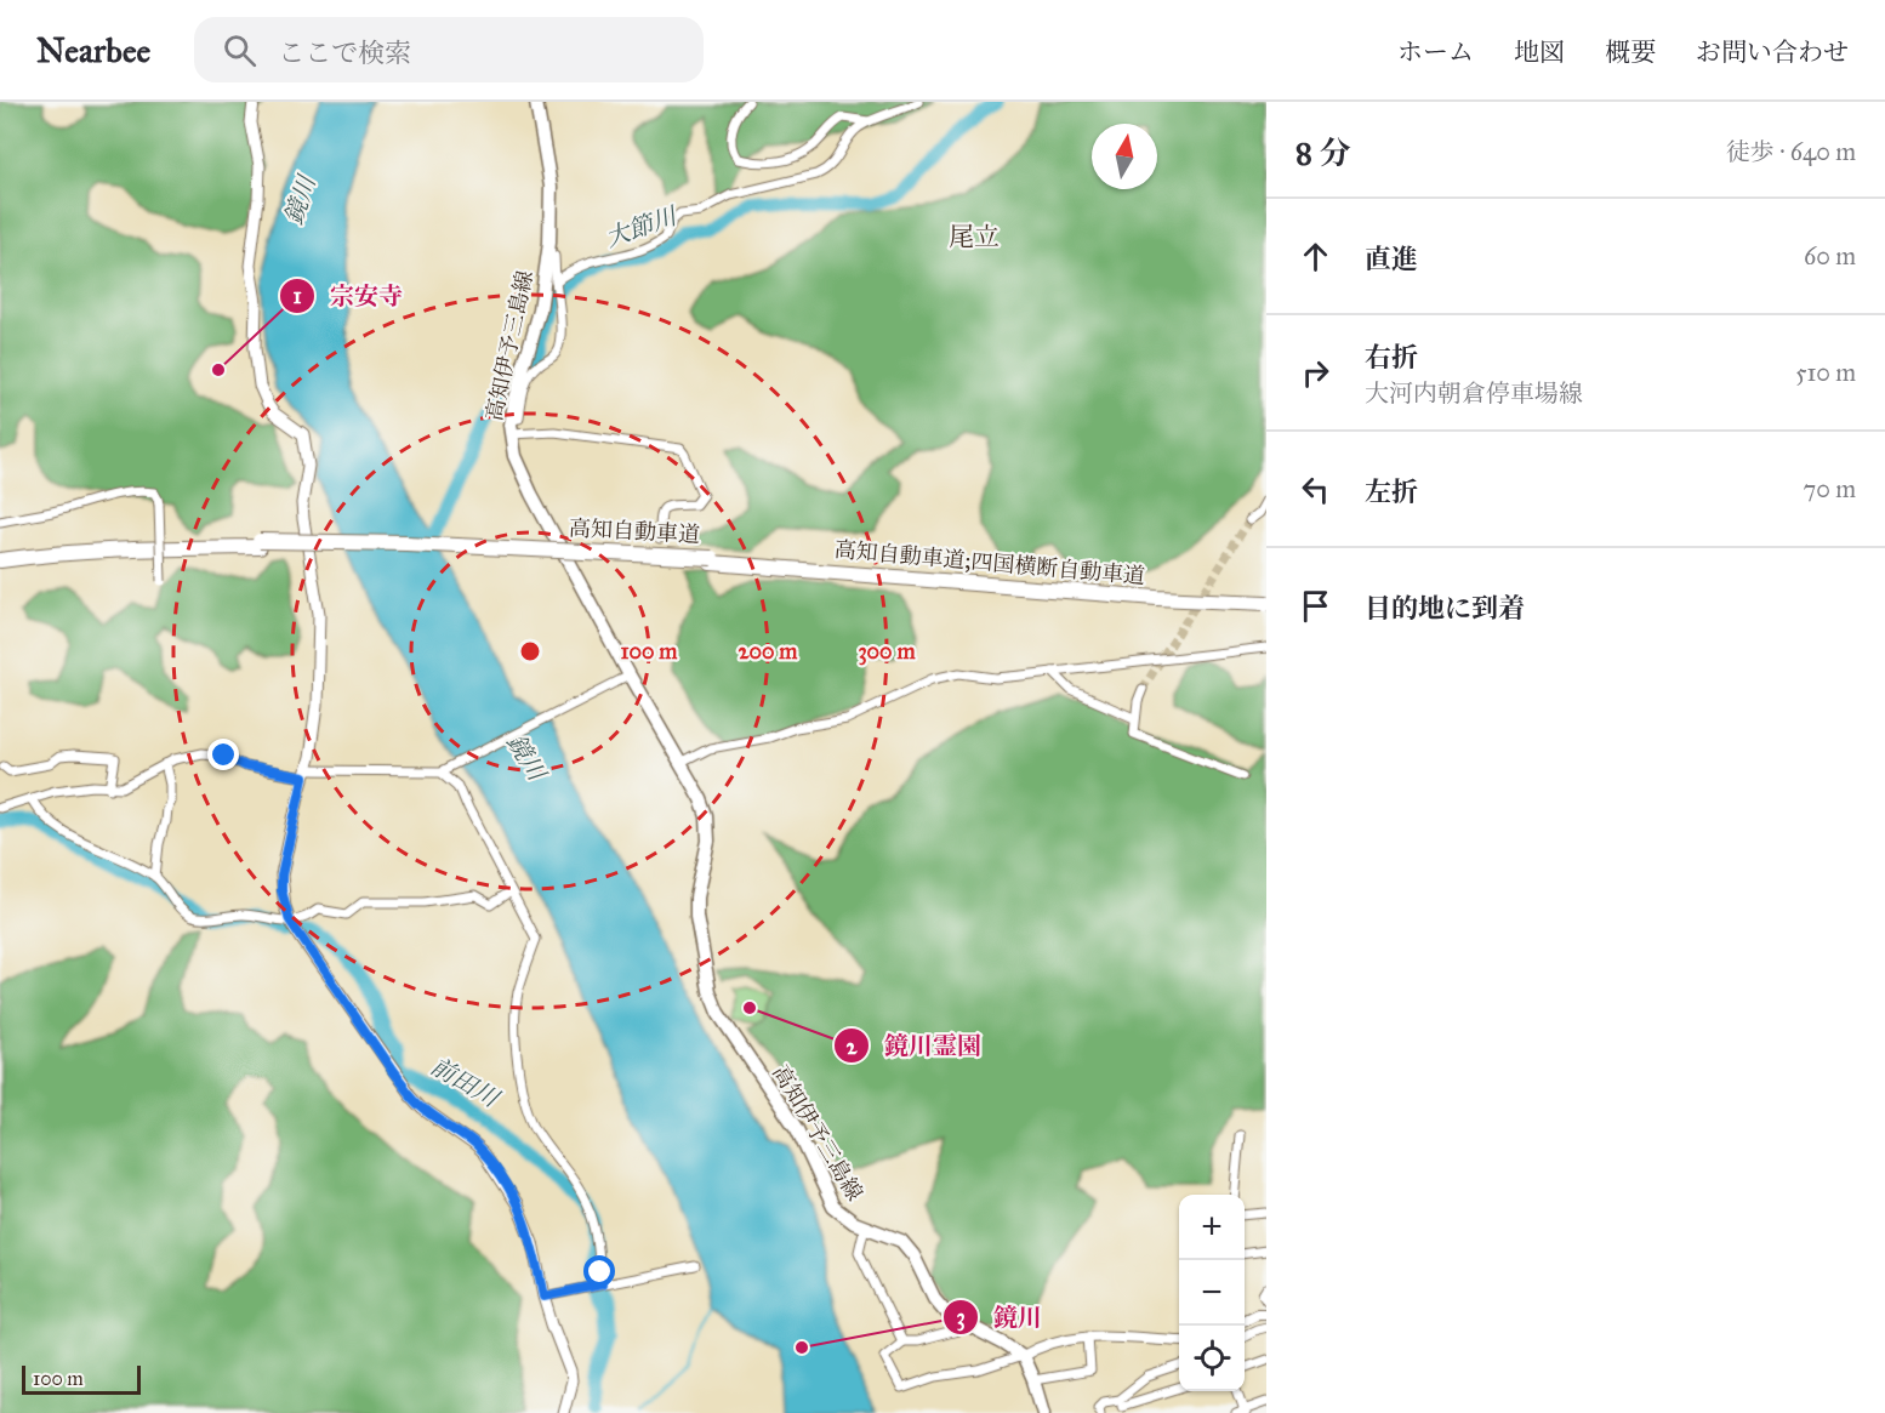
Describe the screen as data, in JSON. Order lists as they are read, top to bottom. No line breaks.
{"streets":{"highway":["高知自動車道","高知自動車道;四国横断自動車道"],"main road":["高知伊予三島線"]},"crossings":[["高知自動車道","高知自動車道;四国横断自動車道"]],"districts":["尾立"],"water":["鏡川","大節川","前田川"],"places":["宗安寺","鏡川霊園","鏡川"],"scale_bar":"100 m","north":"top","page":{"header":"Nearbee","search":"ここで検索","nav":["ホーム","地図","概要","お問い合わせ"],"heading":["8 分","徒歩 · 640 m"],"list":[["直進","60 m"],["右折","大河内朝倉停車場線","510 m"],["左折","70 m"],"目的地に到着"],"map_buttons":["+","−"],"scale":"100 m"},"rings":["100 m","200 m","300 m"]}
